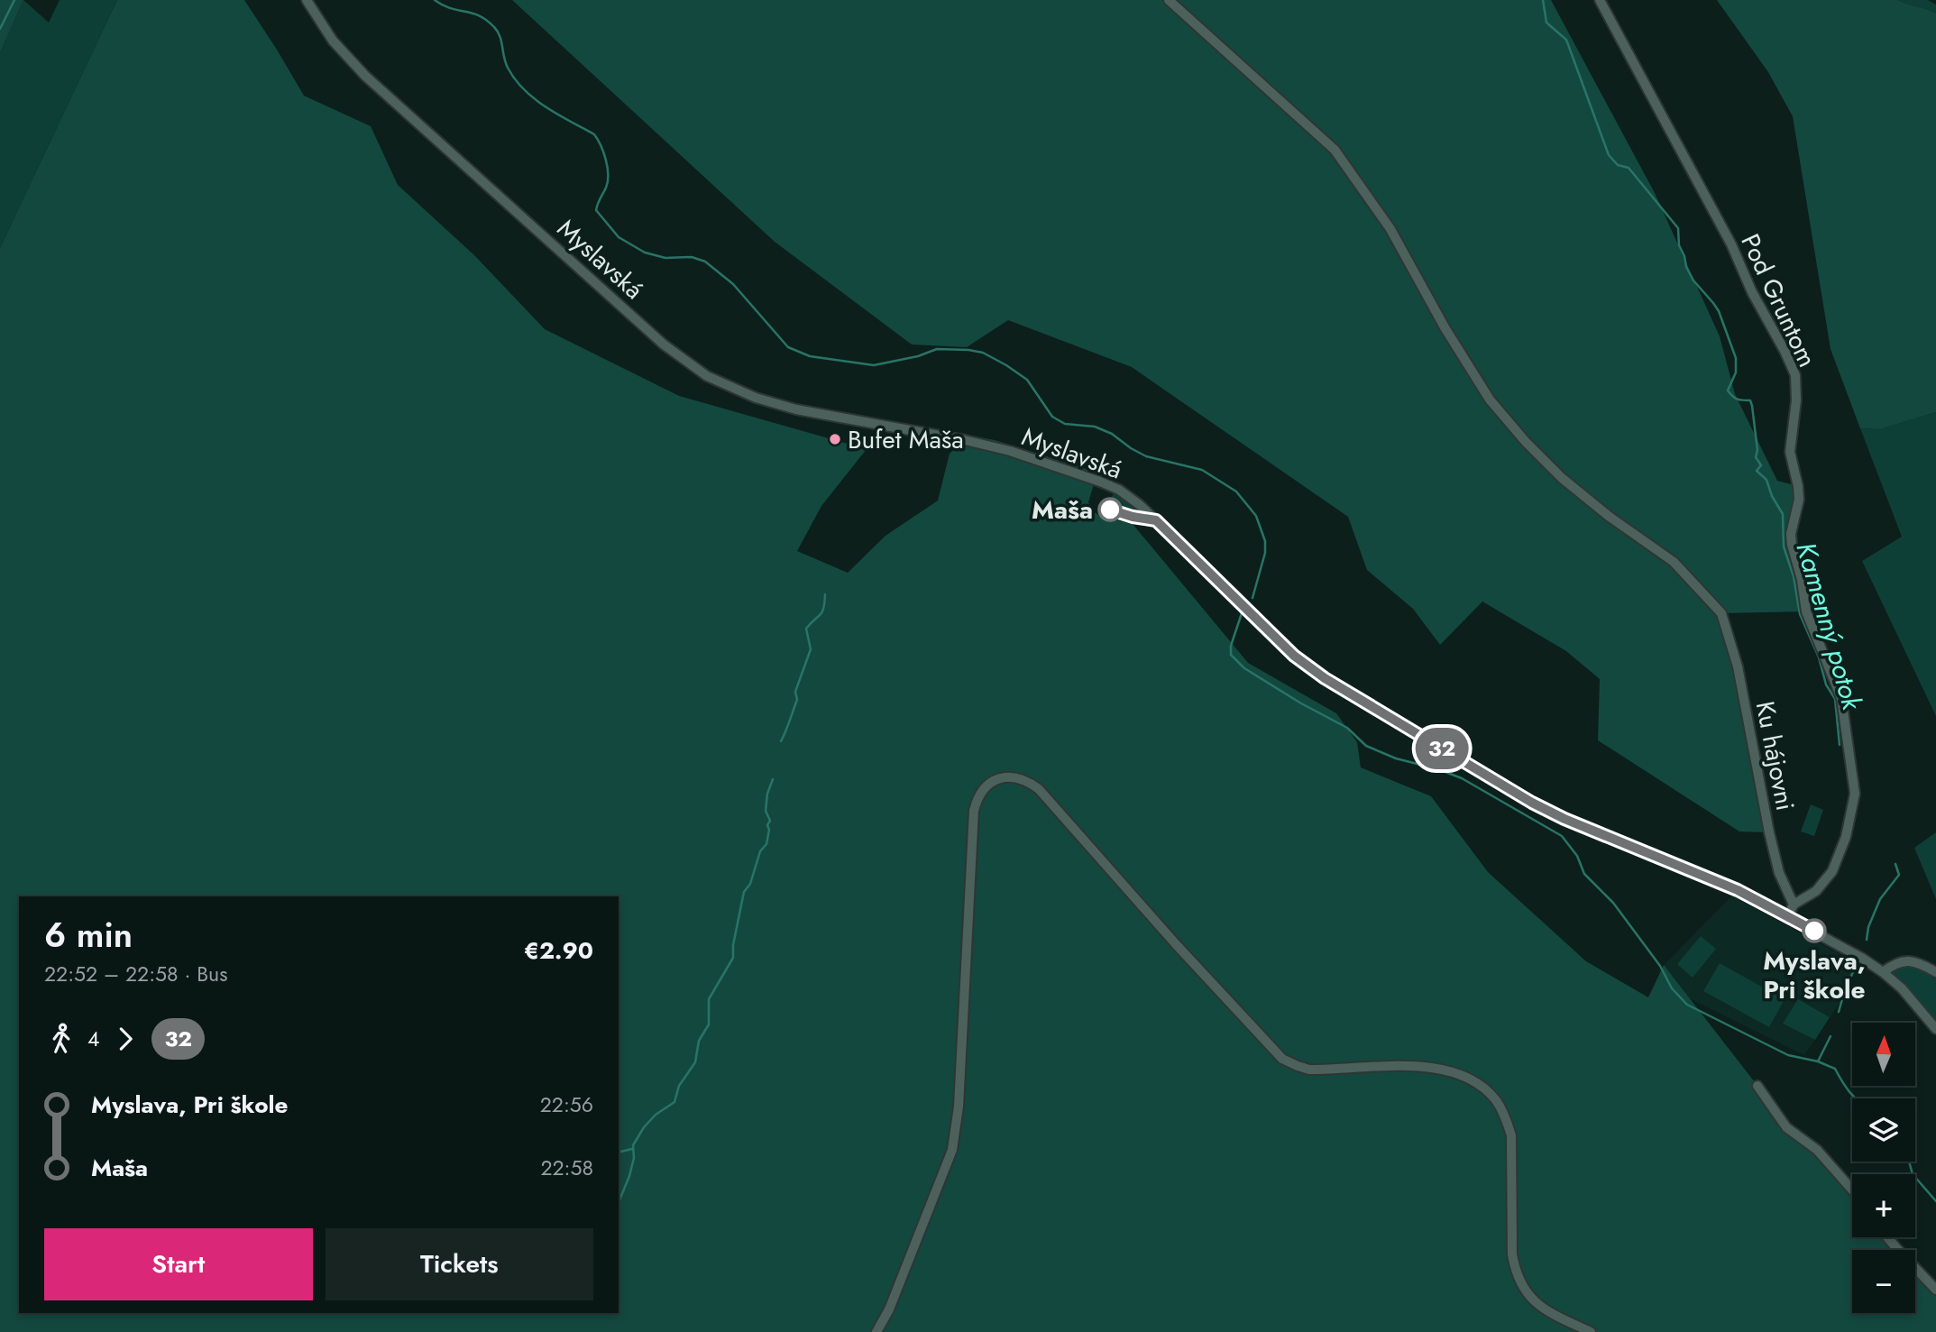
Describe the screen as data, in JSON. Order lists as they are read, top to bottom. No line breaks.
{"streets":{"street":["Myslavská","Pod Gruntom","Ku hájovni"]},"crossings":[["Myslavská","Pod Gruntom"],["Pod Gruntom","Ku hájovni"]],"water":["Kamenný potok"],"places":["Bufet Maša","Maša","Myslava, Pri škole"],"lines":["bus line 32"],"north":"top","page":{"on_map":"32","heading":["6 min","22:52 – 22:58 · Bus","€2.90"],"legs":["4","32"],"map_buttons":["+","−"],"list":[{"name":"Myslava, Pri škole","value":"22:56"},{"name":"Maša","value":"22:58"}],"buttons":["Start","Tickets"]}}
